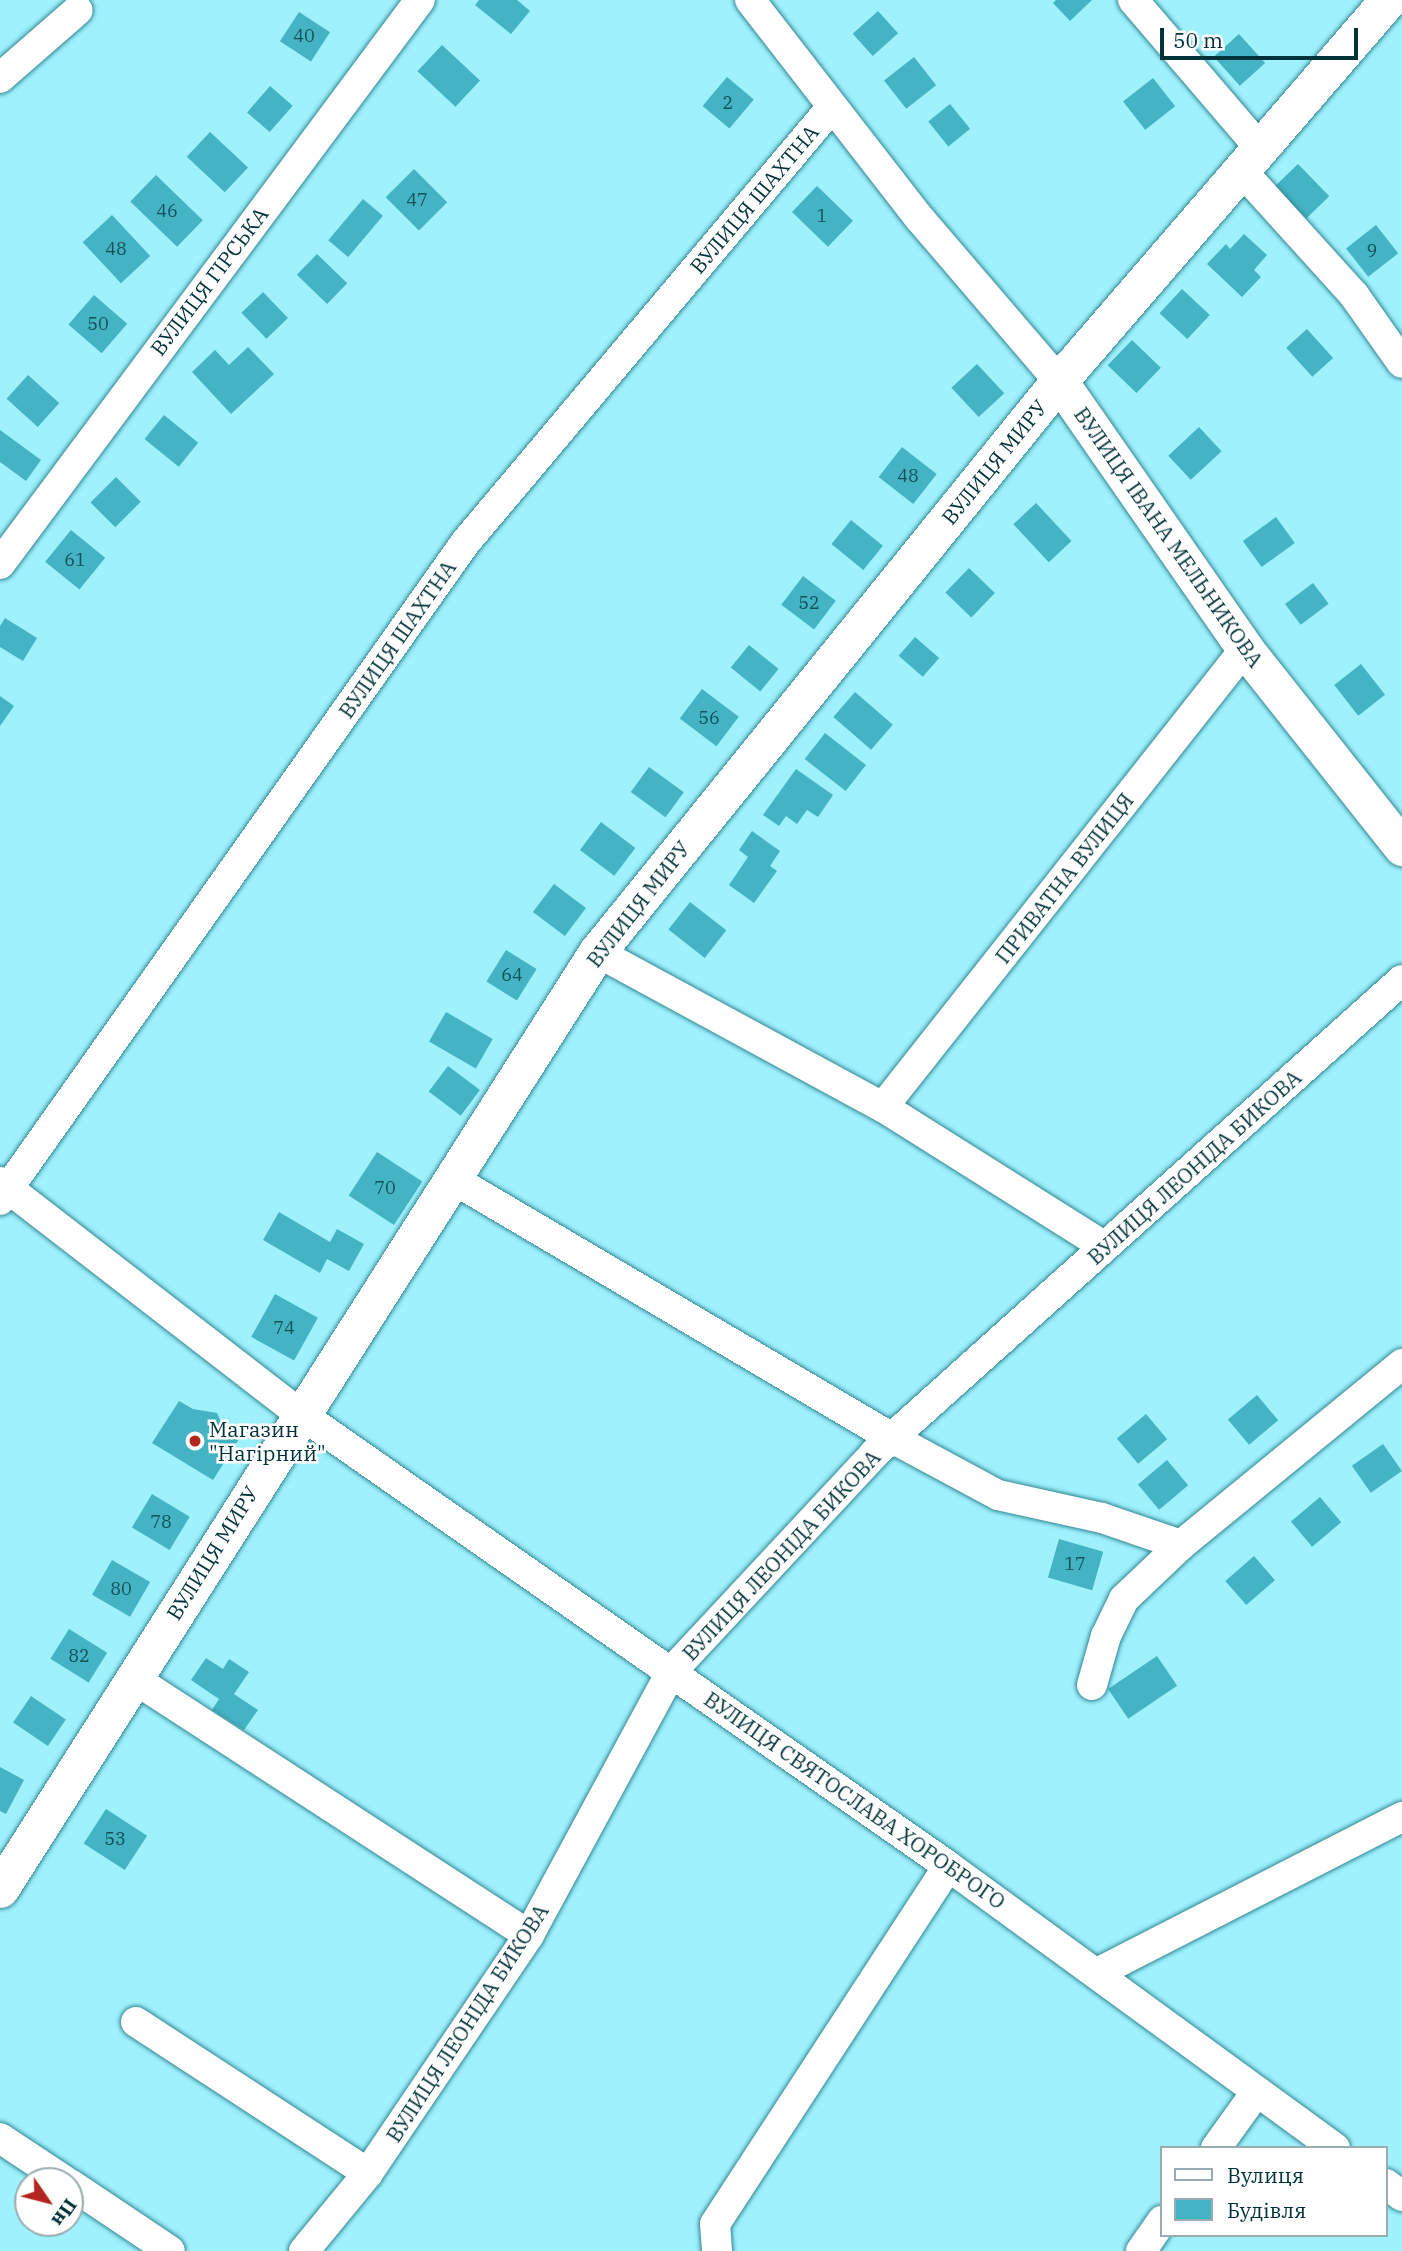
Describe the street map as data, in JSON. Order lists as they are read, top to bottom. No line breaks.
{"streets":{"street":["ВУЛИЦЯ ШАХТНА","ВУЛИЦЯ ГІРСЬКА","ВУЛИЦЯ МИРУ","ВУЛИЦЯ ІВАНА МЕЛЬНИКОВА","ПРИВАТНА ВУЛИЦЯ","ВУЛИЦЯ ЛЕОНІДА БИКОВА","ВУЛИЦЯ СВЯТОСЛАВА ХОРОБРОГО"]},"crossings":[["ВУЛИЦЯ ШАХТНА","ВУЛИЦЯ ІВАНА МЕЛЬНИКОВА"],["ВУЛИЦЯ ШАХТНА","ВУЛИЦЯ СВЯТОСЛАВА ХОРОБРОГО"],["ВУЛИЦЯ МИРУ","ВУЛИЦЯ ІВАНА МЕЛЬНИКОВА"],["ВУЛИЦЯ МИРУ","ВУЛИЦЯ СВЯТОСЛАВА ХОРОБРОГО"],["ВУЛИЦЯ ІВАНА МЕЛЬНИКОВА","ПРИВАТНА ВУЛИЦЯ"],["ВУЛИЦЯ ЛЕОНІДА БИКОВА","ВУЛИЦЯ СВЯТОСЛАВА ХОРОБРОГО"]],"places":["Магазин \"Нагірний\""],"house_numbers":["40","2","47","46","1","48","9","50","48","61","52","56","64","70","74","78","17","80","82","53"],"legend":["Вулиця","Будівля"],"scale_bar":"50 m","north":"bottom right"}
